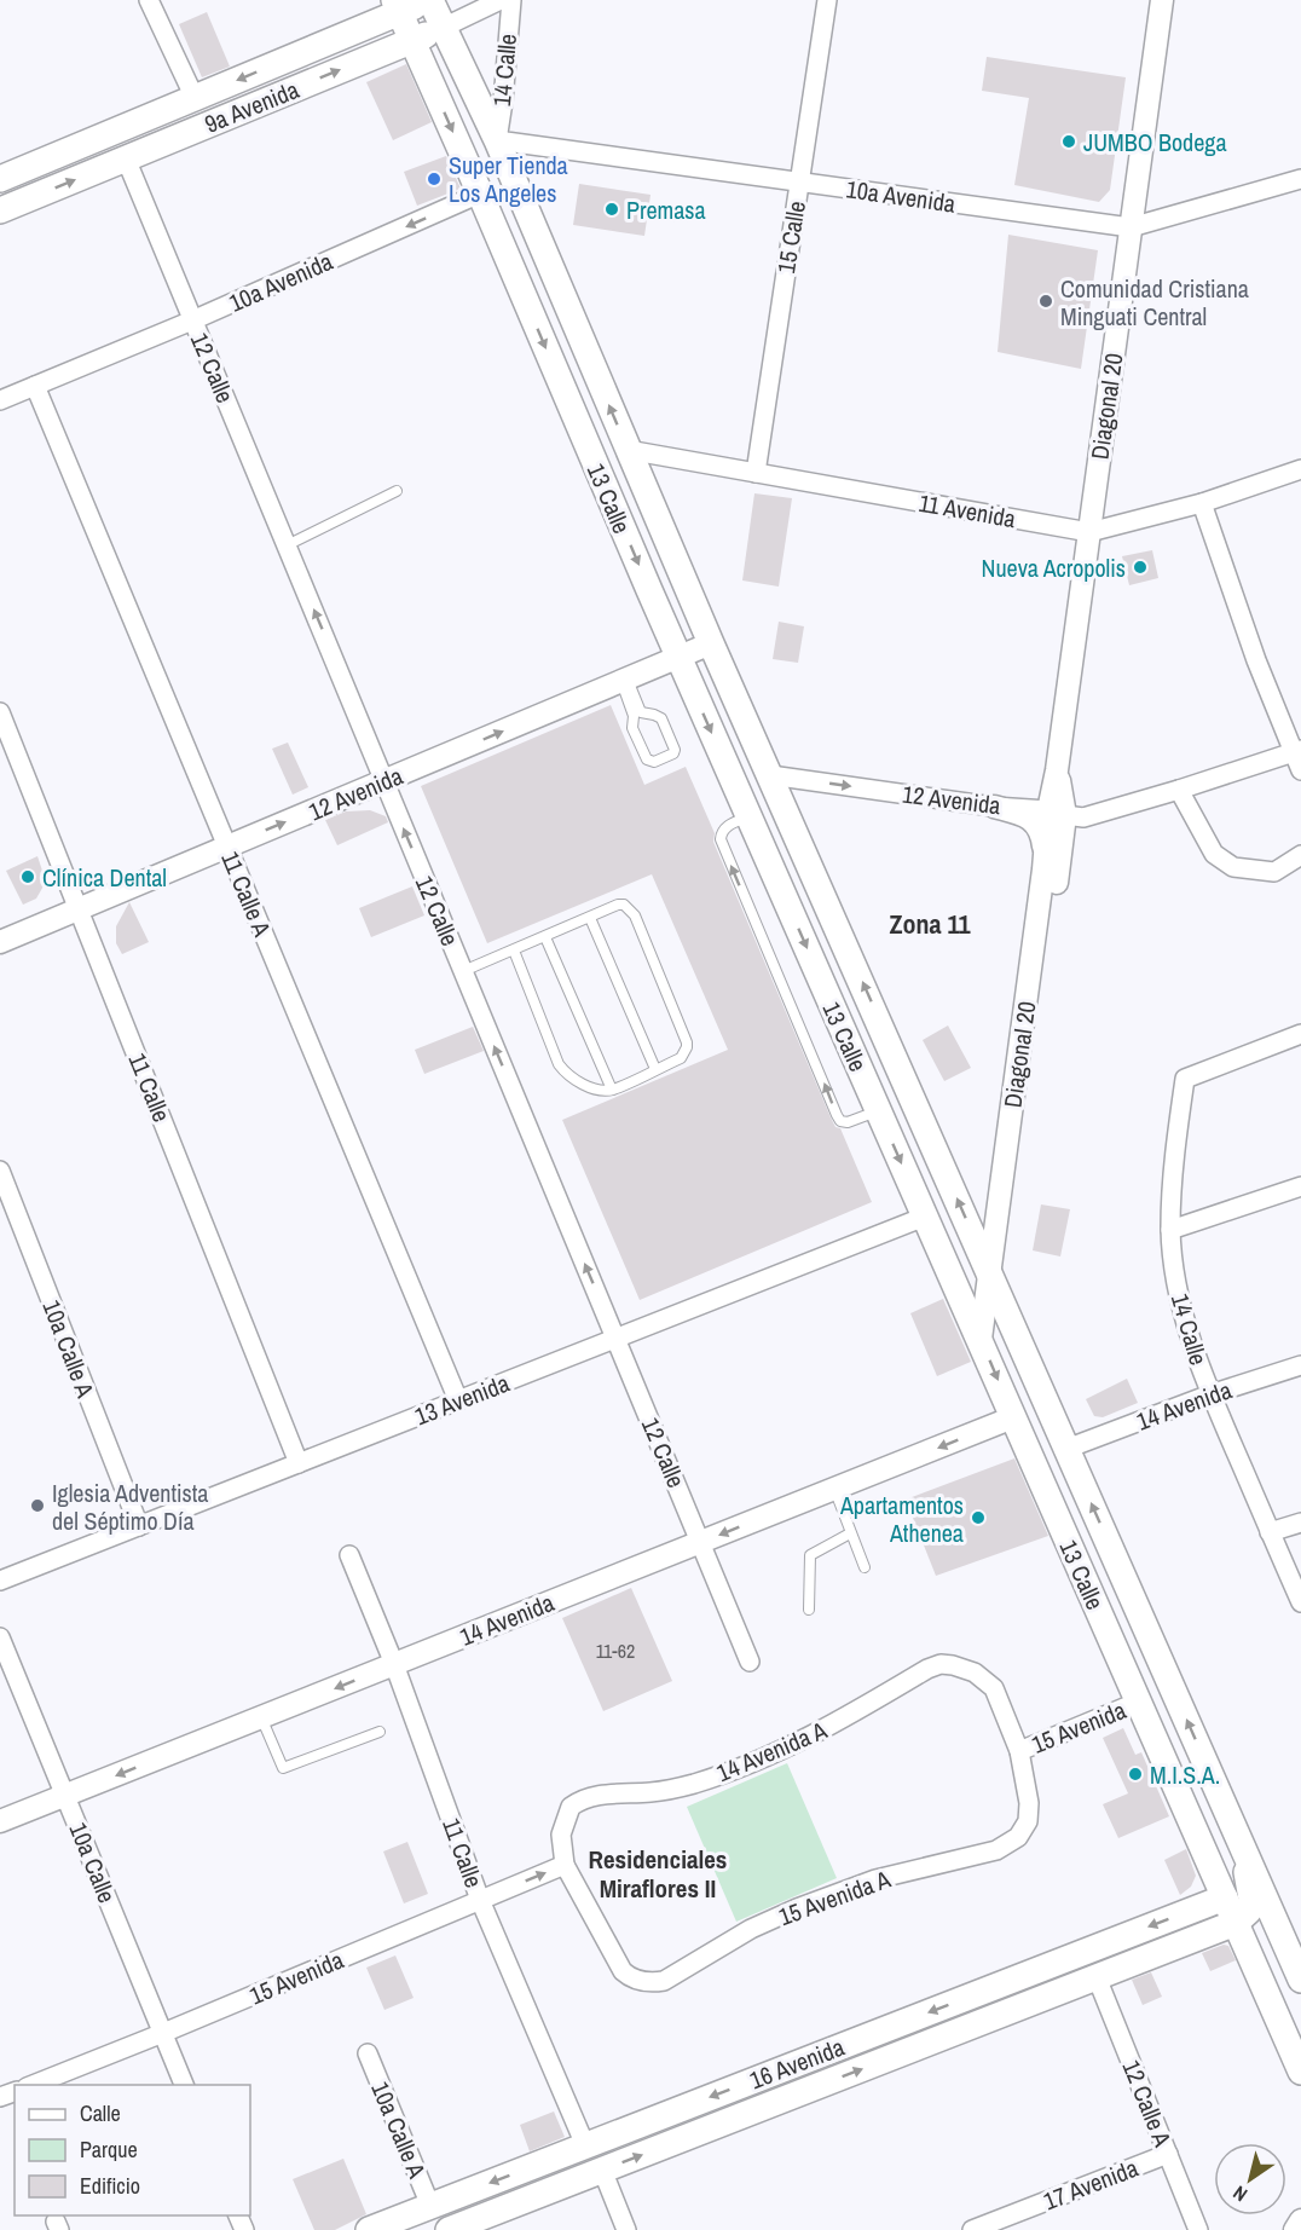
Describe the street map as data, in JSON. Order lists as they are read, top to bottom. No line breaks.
{"streets":{"main road":["9a Avenida","13 Calle","16 Avenida"],"street":["14 Calle","10a Avenida","15 Calle","12 Calle","Diagonal 20","11 Avenida","12 Avenida","11 Calle A","11 Calle","10a Calle A","13 Avenida","14 Avenida","15 Avenida","14 Avenida A","10a Calle","15 Avenida A","12 Calle A","17 Avenida"]},"crossings":[["14 Calle","10a Avenida"],["14 Calle","13 Calle"],["14 Calle","14 Avenida"],["9a Avenida","12 Calle"],["9a Avenida","13 Calle"],["10a Avenida","15 Calle"],["10a Avenida","12 Calle"],["10a Avenida","Diagonal 20"],["10a Avenida","13 Calle"],["10a Avenida","11 Calle A"],["15 Calle","11 Avenida"],["12 Calle","12 Avenida"],["12 Calle","13 Avenida"],["12 Calle","14 Avenida"],["Diagonal 20","13 Calle"],["Diagonal 20","11 Avenida"],["Diagonal 20","12 Avenida"],["13 Calle","11 Avenida"],["13 Calle","12 Avenida"],["13 Calle","13 Avenida"],["13 Calle","14 Avenida"],["13 Calle","15 Avenida"],["13 Calle","16 Avenida"],["12 Avenida","11 Calle A"],["12 Avenida","11 Calle"],["11 Calle A","13 Avenida"],["11 Calle","13 Avenida"],["11 Calle","14 Avenida"],["11 Calle","15 Avenida"],["11 Calle","16 Avenida"],["10a Calle A","13 Avenida"],["10a Calle A","16 Avenida"],["14 Avenida","10a Calle"],["15 Avenida","14 Avenida A"],["15 Avenida","10a Calle"],["15 Avenida","15 Avenida A"],["14 Avenida A","15 Avenida A"],["16 Avenida","12 Calle A"],["12 Calle A","17 Avenida"]],"one_way":["12 Calle","12 Avenida","14 Avenida"],"districts":["Zona 11","Residenciales Miraflores II"],"places":["JUMBO Bodega","Super Tienda Los Angeles","Premasa","Comunidad Cristiana Minguati Central","Nueva Acropolis","Clínica Dental","Iglesia Adventista del Séptimo Día","Apartamentos Athenea","M.I.S.A."],"house_numbers":["11-62"],"legend":["Calle","Parque","Edificio"],"north":"bottom left"}
